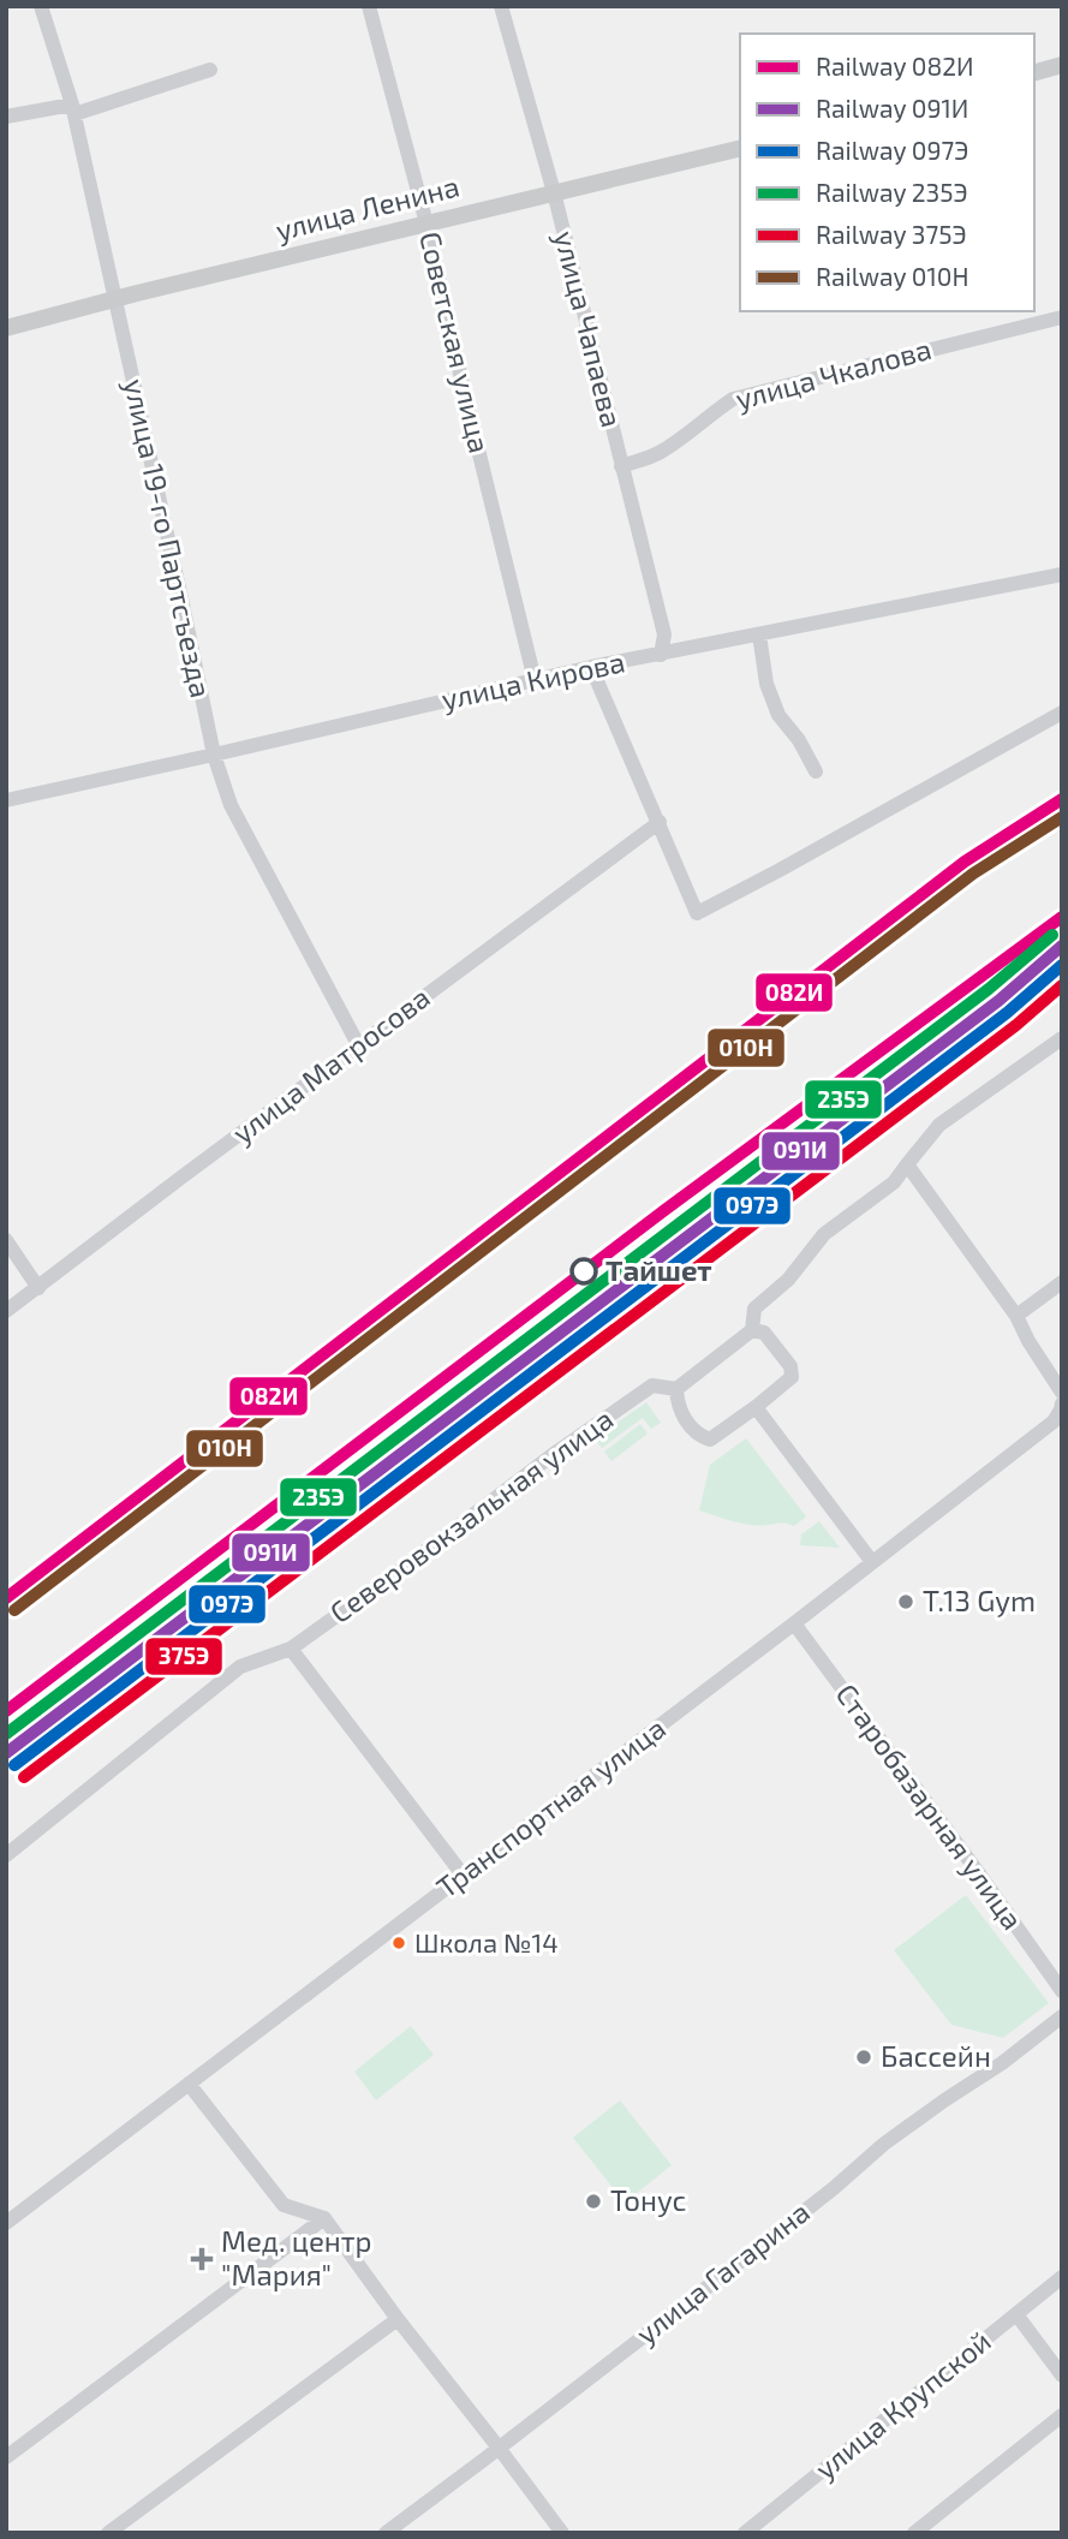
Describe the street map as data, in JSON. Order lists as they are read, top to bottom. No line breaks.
{"streets":{"main road":["улица Ленина"],"street":["улица Чапаева","Советская улица","улица Чкалова","улица 19-го Партсъезда","улица Кирова","улица Матросова","Северовокзальная улица","Старобазарная улица","Транспортная улица","улица Гагарина","улица Крупской"]},"crossings":[["улица Ленина","улица Чапаева"],["улица Ленина","Советская улица"],["улица Ленина","улица 19-го Партсъезда"],["улица Чапаева","улица Чкалова"],["улица Чапаева","улица Кирова"],["Советская улица","улица Кирова"],["улица 19-го Партсъезда","улица Кирова"],["улица 19-го Партсъезда","улица Матросова"],["Старобазарная улица","Транспортная улица"]],"places":{"other":["Тайшет","T.13 Gym","Школа №14","Бассейн","Тонус"],"health":["Мед. центр \"Мария\""]},"lines":["rail line 082И","rail line 010Н","rail line 235Э","rail line 091И","rail line 097Э","rail line 375Э"],"legend":["Railway 082И","Railway 091И","Railway 097Э","Railway 235Э","Railway 375Э","Railway 010Н"]}
